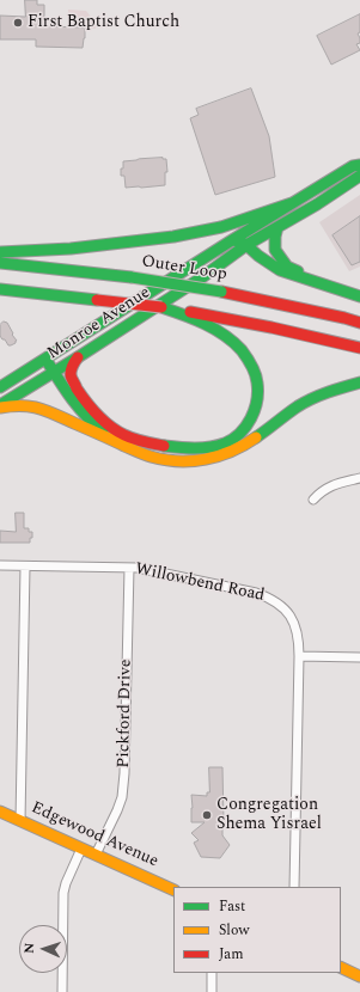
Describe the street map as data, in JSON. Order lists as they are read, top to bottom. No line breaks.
{"streets":{"main road":["Outer Loop","Monroe Avenue","Edgewood Avenue"],"street":["Willowbend Road","Pickford Drive"]},"crossings":[["Willowbend Road","Pickford Drive"],["Pickford Drive","Edgewood Avenue"]],"places":["First Baptist Church","Congregation Shema Yisrael"],"legend":["Fast","Slow","Jam"],"north":"left"}
